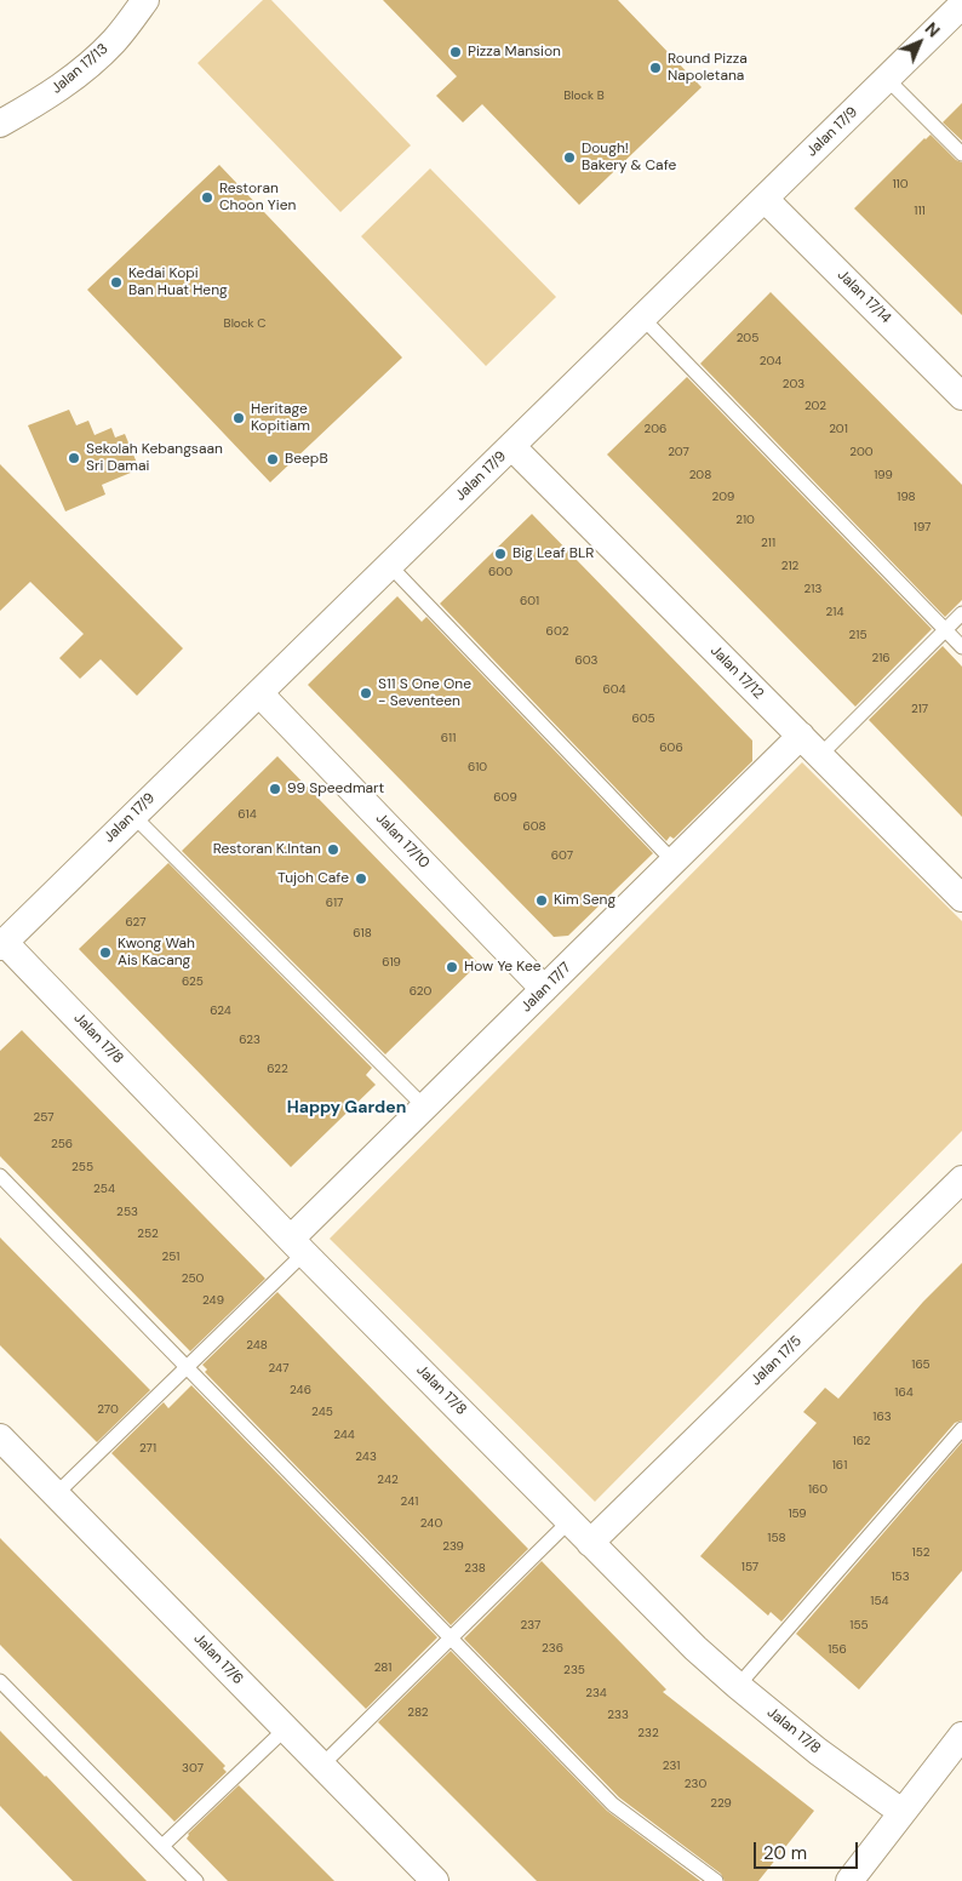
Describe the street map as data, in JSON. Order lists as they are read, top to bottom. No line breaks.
{"streets":{"street":["Jalan 17/13","Jalan 17/9","Jalan 17/14","Jalan 17/12","Jalan 17/10","Jalan 17/7","Jalan 17/8","Jalan 17/5","Jalan 17/6"]},"crossings":[["Jalan 17/9","Jalan 17/14"],["Jalan 17/9","Jalan 17/12"],["Jalan 17/9","Jalan 17/10"],["Jalan 17/9","Jalan 17/8"],["Jalan 17/12","Jalan 17/7"],["Jalan 17/10","Jalan 17/7"],["Jalan 17/7","Jalan 17/8"],["Jalan 17/8","Jalan 17/5"]],"districts":["Happy Garden"],"places":["Pizza Mansion","Round Pizza Napoletana","Dough! Bakery & Cafe","Restoran Choon Yien","Kedai Kopi Ban Huat Heng","Heritage Kopitiam","Sekolah Kebangsaan Sri Damai","BeepB","Big Leaf BLR","S11 S One One - Seventeen","99 Speedmart","Restoran K.Intan","Tujoh Cafe","Kim Seng","Kwong Wah Ais Kacang","How Ye Kee"],"house_numbers":["Block B","110","111","Block C","205","204","203","202","206","201","207","200","208","199","209","198","210","197","211","212","600","213","601","214","602","215","216","603","604","217","605","611","606","610","609","614","608","607","617","627","618","619","625","620","624","623","622","257","256","255","254","253","252","251","250","249","248","165","247","246","164","270","245","163","244","162","271","243","161","242","160","241","159","240","158","239","152","157","238","153","154","237","155","236","156","281","235","234","282","233","232","231","307","230","229"],"scale_bar":"20 m","north":"top right"}
